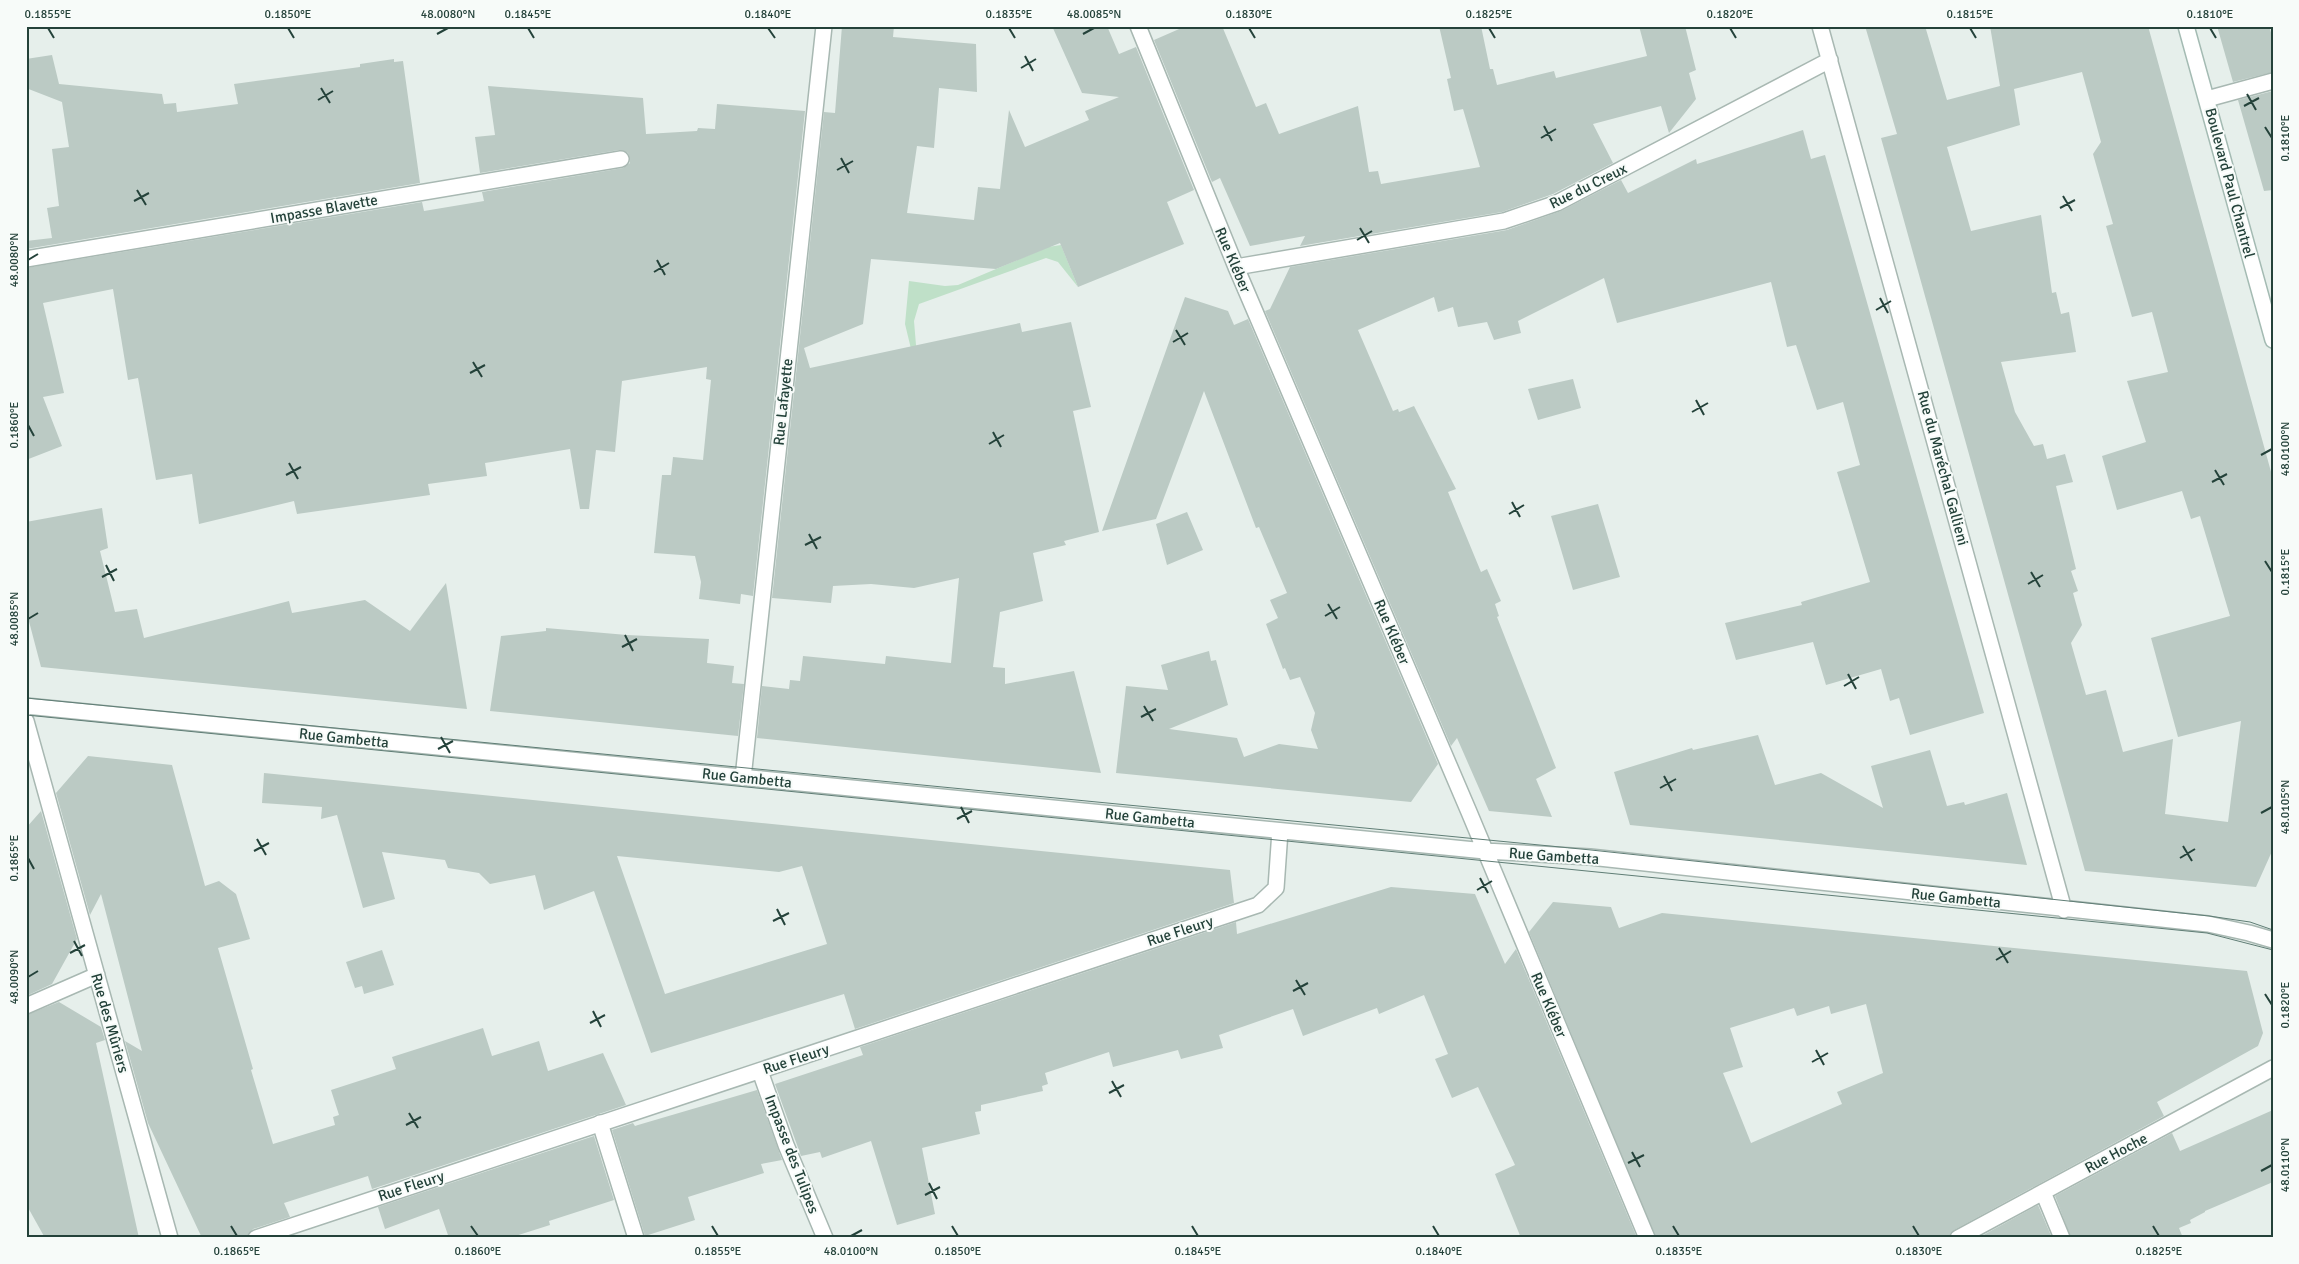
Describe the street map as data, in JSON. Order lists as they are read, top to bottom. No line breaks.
{"streets":{"street":["Boulevard Paul Chantrel","Rue du Creux","Impasse Blavette","Rue Kléber","Rue Lafayette","Rue du Maréchal Gallieni","Rue Gambetta","Rue Fleury","Rue des Mûriers","Rue Hoche","Impasse des Tulipes"]},"crossings":[["Rue du Creux","Rue Kléber"],["Rue du Creux","Rue du Maréchal Gallieni"],["Rue Kléber","Rue Gambetta"],["Rue Lafayette","Rue Gambetta"],["Rue du Maréchal Gallieni","Rue Gambetta"],["Rue Gambetta","Rue Fleury"],["Rue Fleury","Impasse des Tulipes"]],"coordinates":["0.1855°E","0.1850°E","48.0080°N","0.1845°E","0.1840°E","0.1835°E","48.0085°N","0.1830°E","0.1825°E","0.1820°E","0.1815°E","0.1810°E","0.1860°E","48.0100°N","48.0105°N","0.1865°E","48.0090°N","48.0110°N"]}
